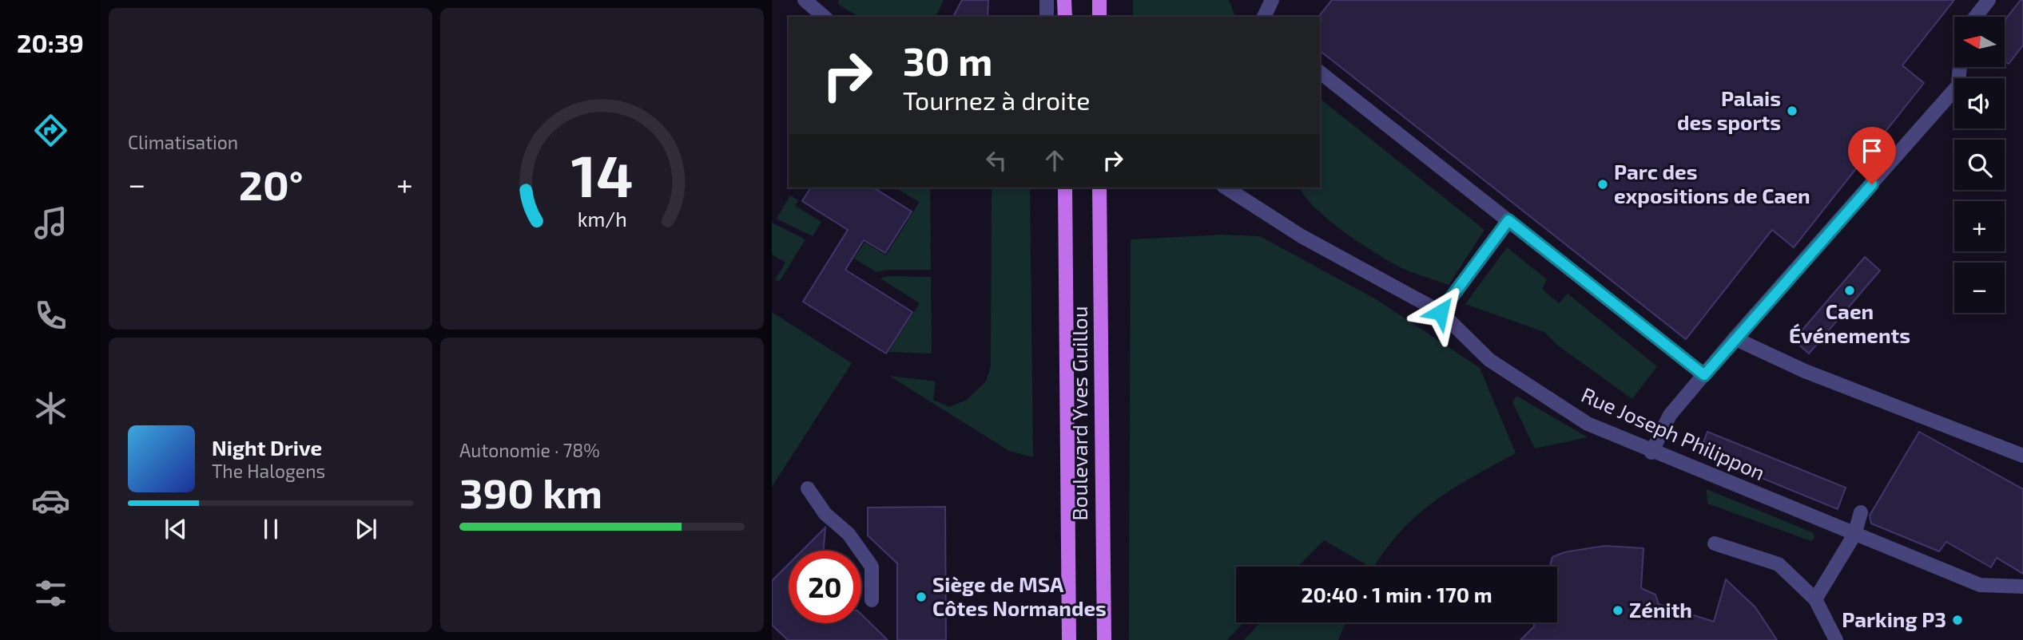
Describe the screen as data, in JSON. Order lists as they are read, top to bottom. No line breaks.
{"streets":{"main road":["Boulevard Yves Guillou"],"street":["Rue Joseph Philippon"]},"places":["Palais des sports","Parc des expositions de Caen","Caen Événements","Siège de MSA Côtes Normandes","Zénith","Parking P3"],"north":"left","page":{"tabs":"20:39","tile":["Climatisation",["Autonomie · 78%","390 km"]],"map_buttons":["+","−"],"turn":["30 m","Tournez à droite"],"heat":["−","20°","+"],"song":["Night Drive","The Halogens"],"limit":"20","trip":"20:40 · 1 min · 170 m","gauge":["14","km/h"]}}
